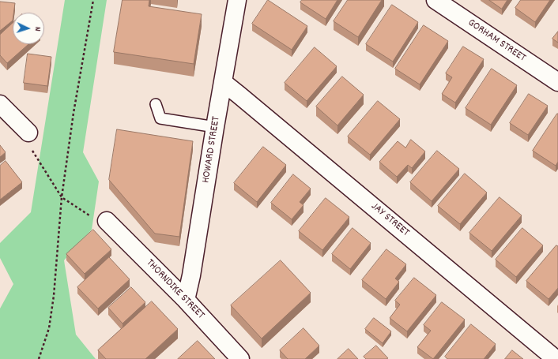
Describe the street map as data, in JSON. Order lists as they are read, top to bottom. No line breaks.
{"streets":{"street":["GORHAM STREET","HOWARD STREET","JAY STREET","THORNDIKE STREET"]},"crossings":[["HOWARD STREET","JAY STREET"],["HOWARD STREET","THORNDIKE STREET"]],"north":"right"}
